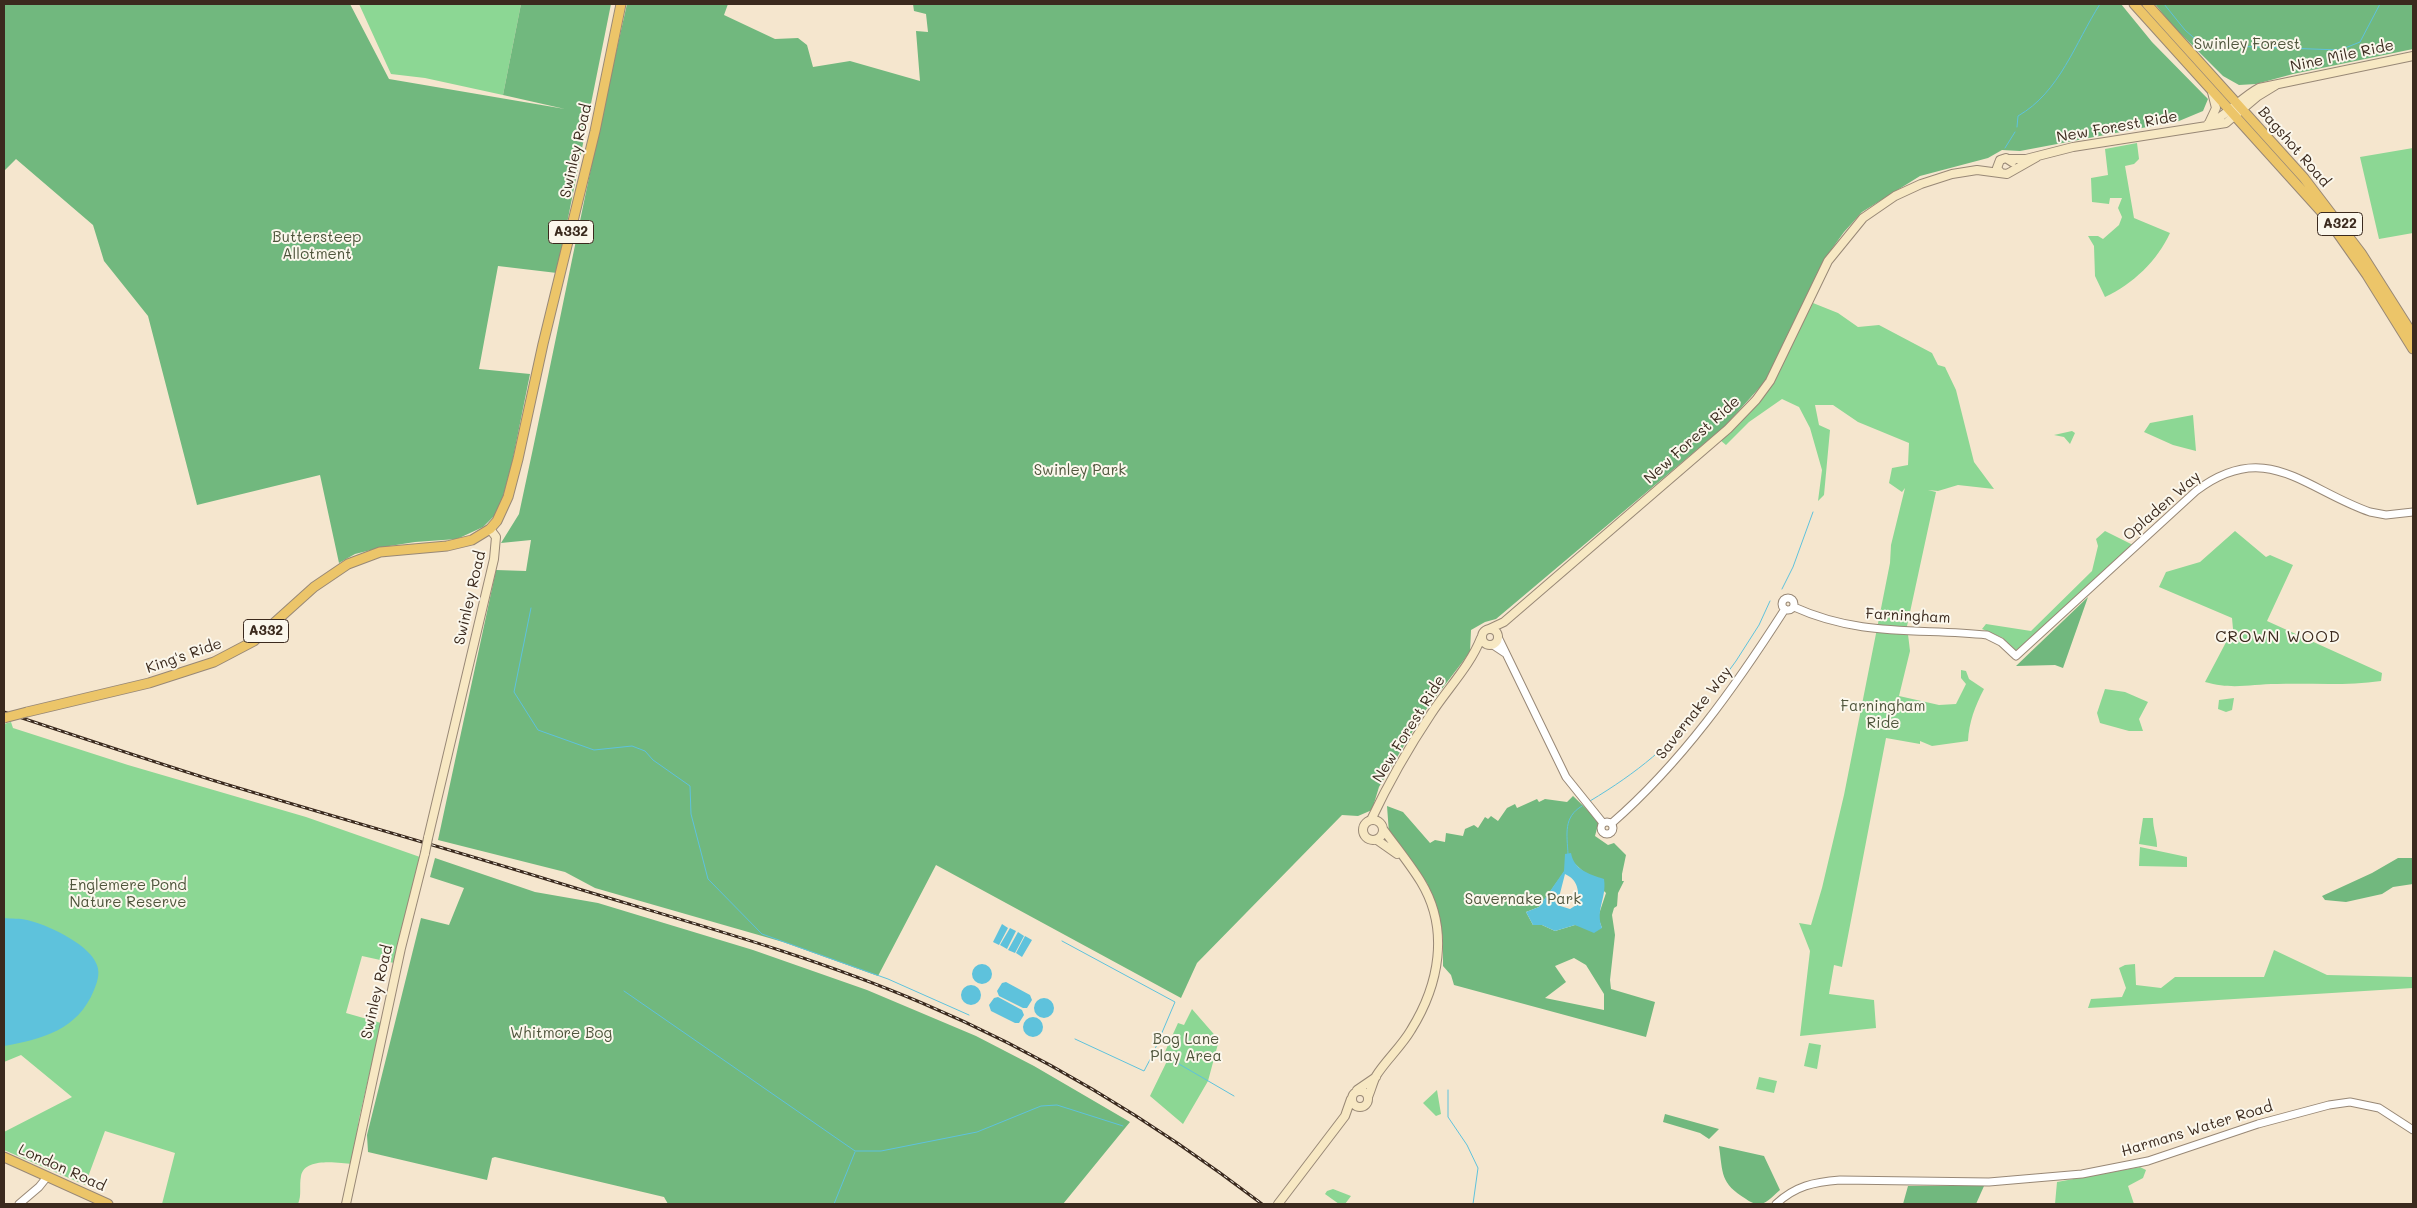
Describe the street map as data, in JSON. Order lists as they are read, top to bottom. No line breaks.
{"streets":{"main road":["Nine Mile Ride","New Forest Ride","Bagshot Road","Swinley Road","A322","A332","King's Ride","London Road"],"street":["Opladen Way","Farningham","Savernake Way","Harmans Water Road"]},"crossings":[["Nine Mile Ride","New Forest Ride"],["Nine Mile Ride","Bagshot Road"],["New Forest Ride","Bagshot Road"],["Bagshot Road","A322"],["Swinley Road","King's Ride"],["Opladen Way","Farningham"],["Farningham","Savernake Way"]],"districts":["CROWN WOOD"],"parks":["Swinley Forest","Buttersteep Allotment","Swinley Park","Farningham Ride","Englemere Pond Nature Reserve","Savernake Park","Whitmore Bog","Bog Lane Play Area"]}
